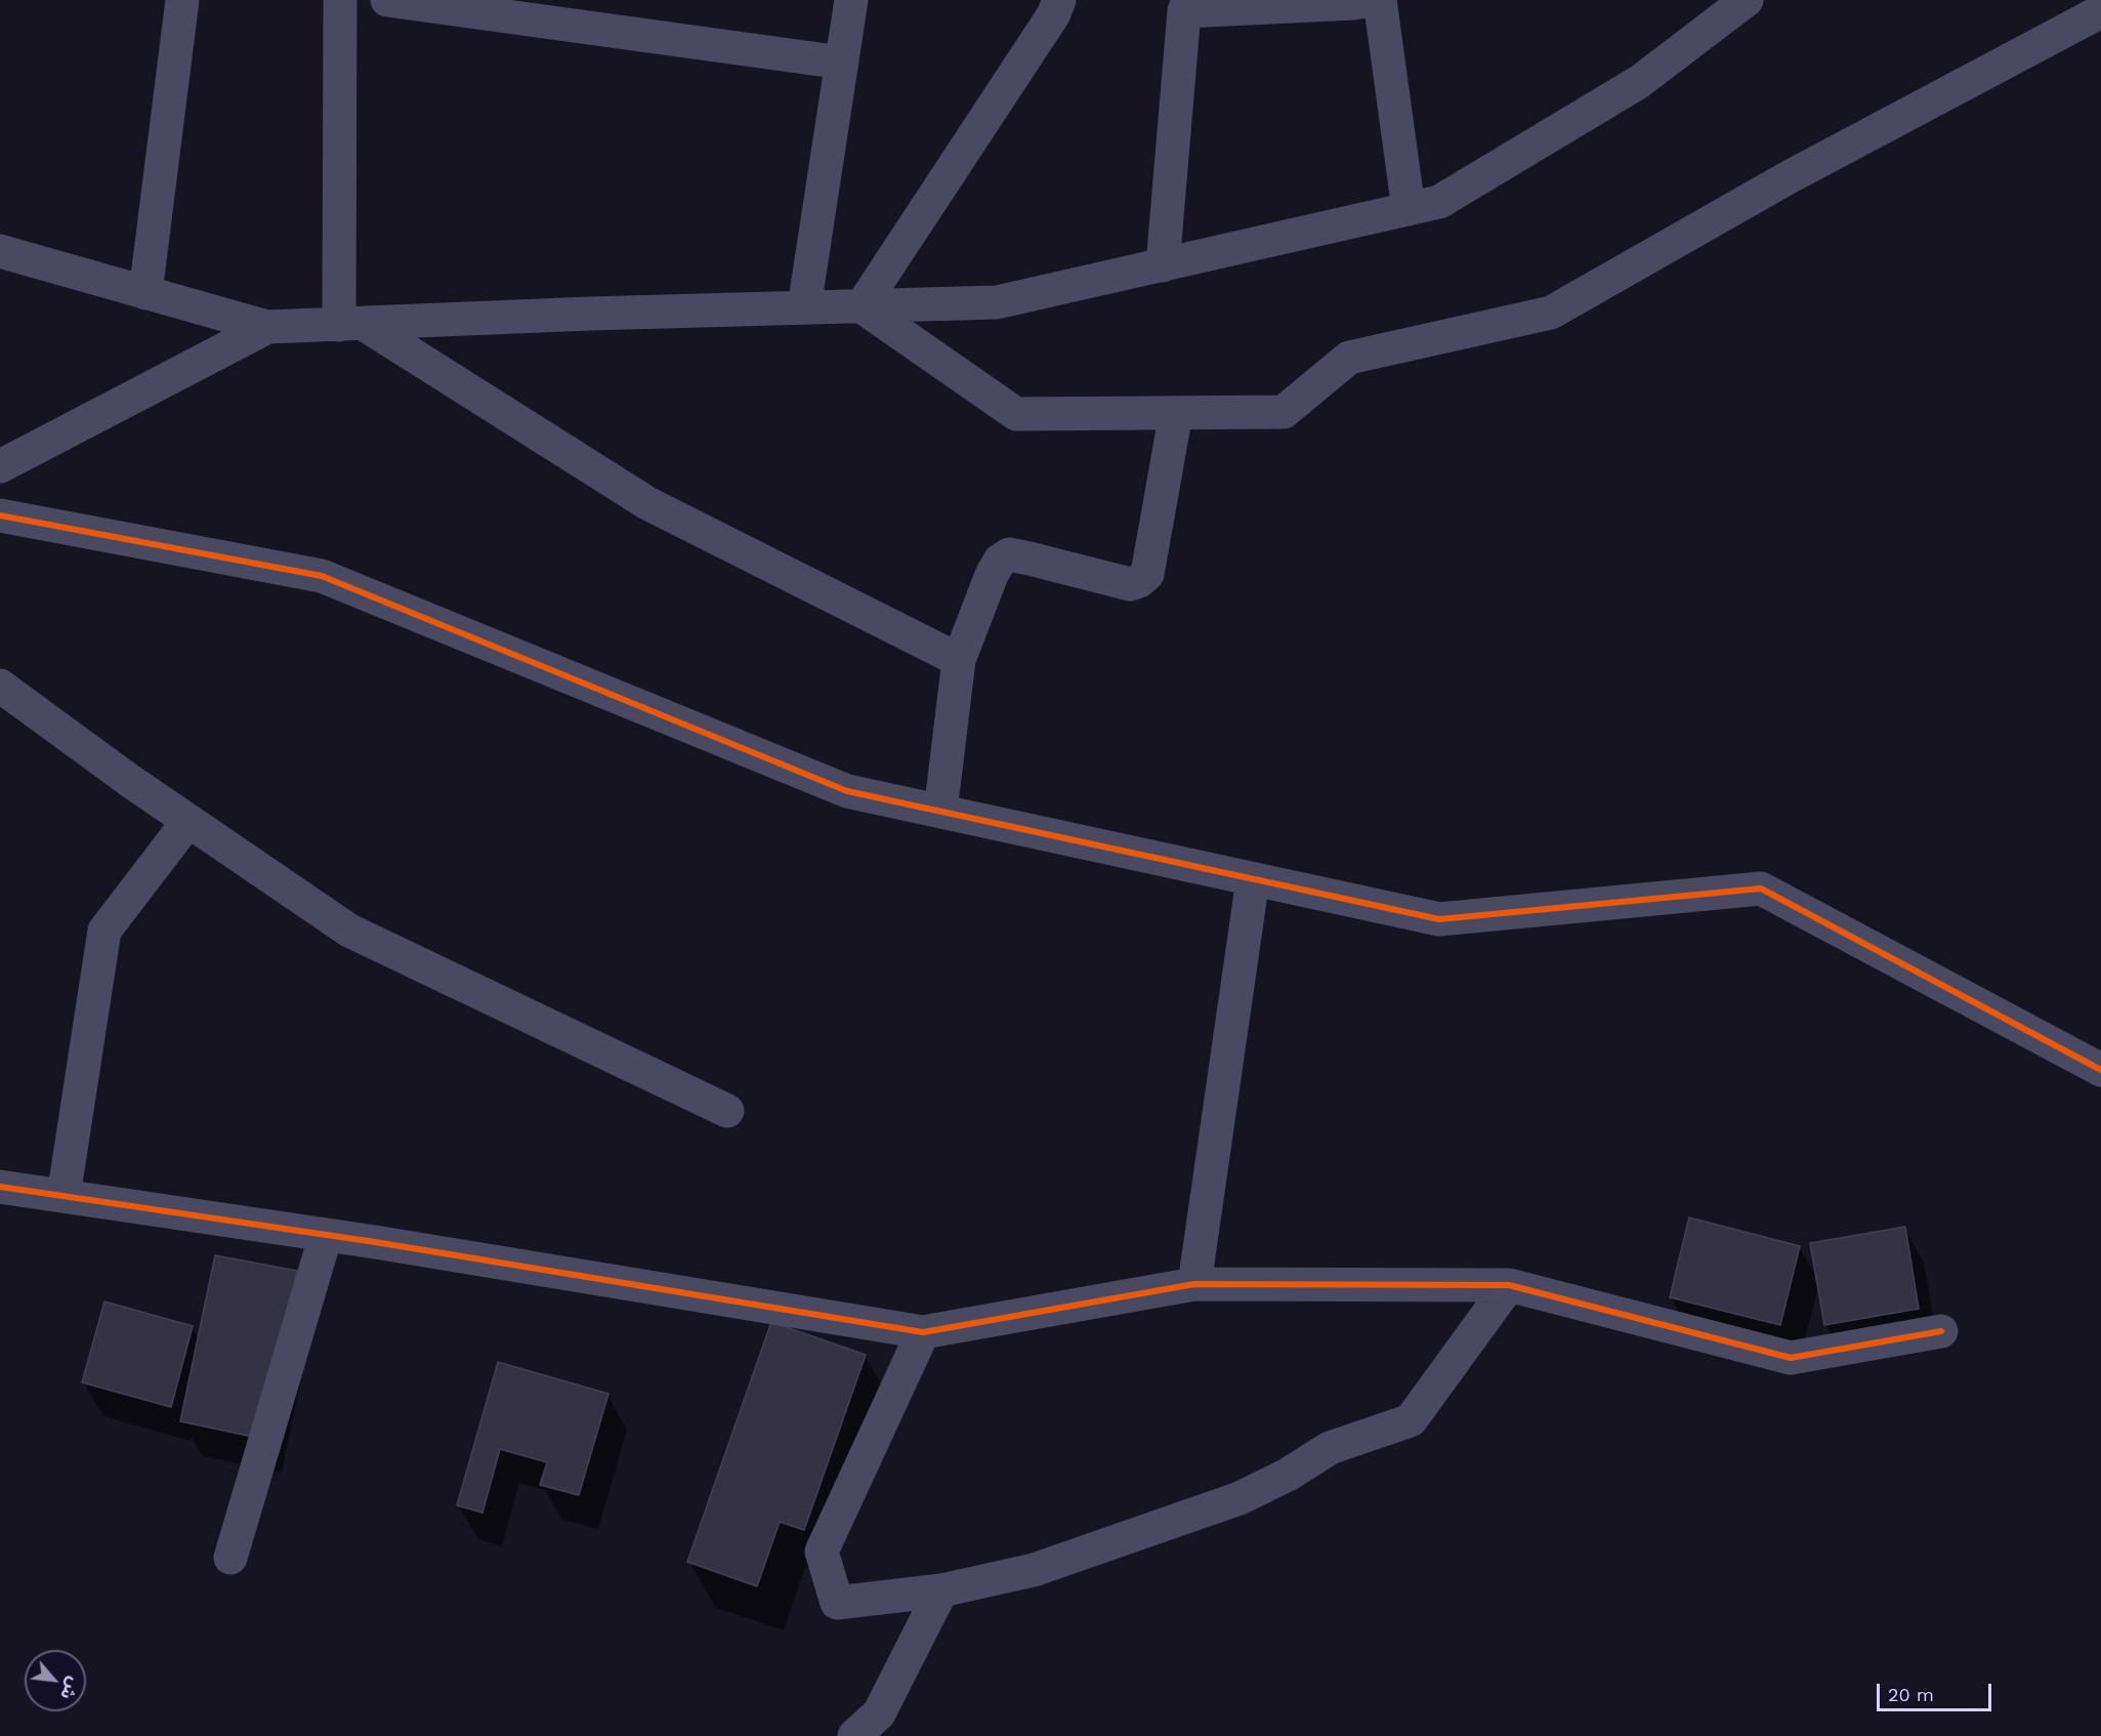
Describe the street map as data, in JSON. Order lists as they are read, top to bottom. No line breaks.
{"scale_bar":"20 m","north":"bottom right"}
